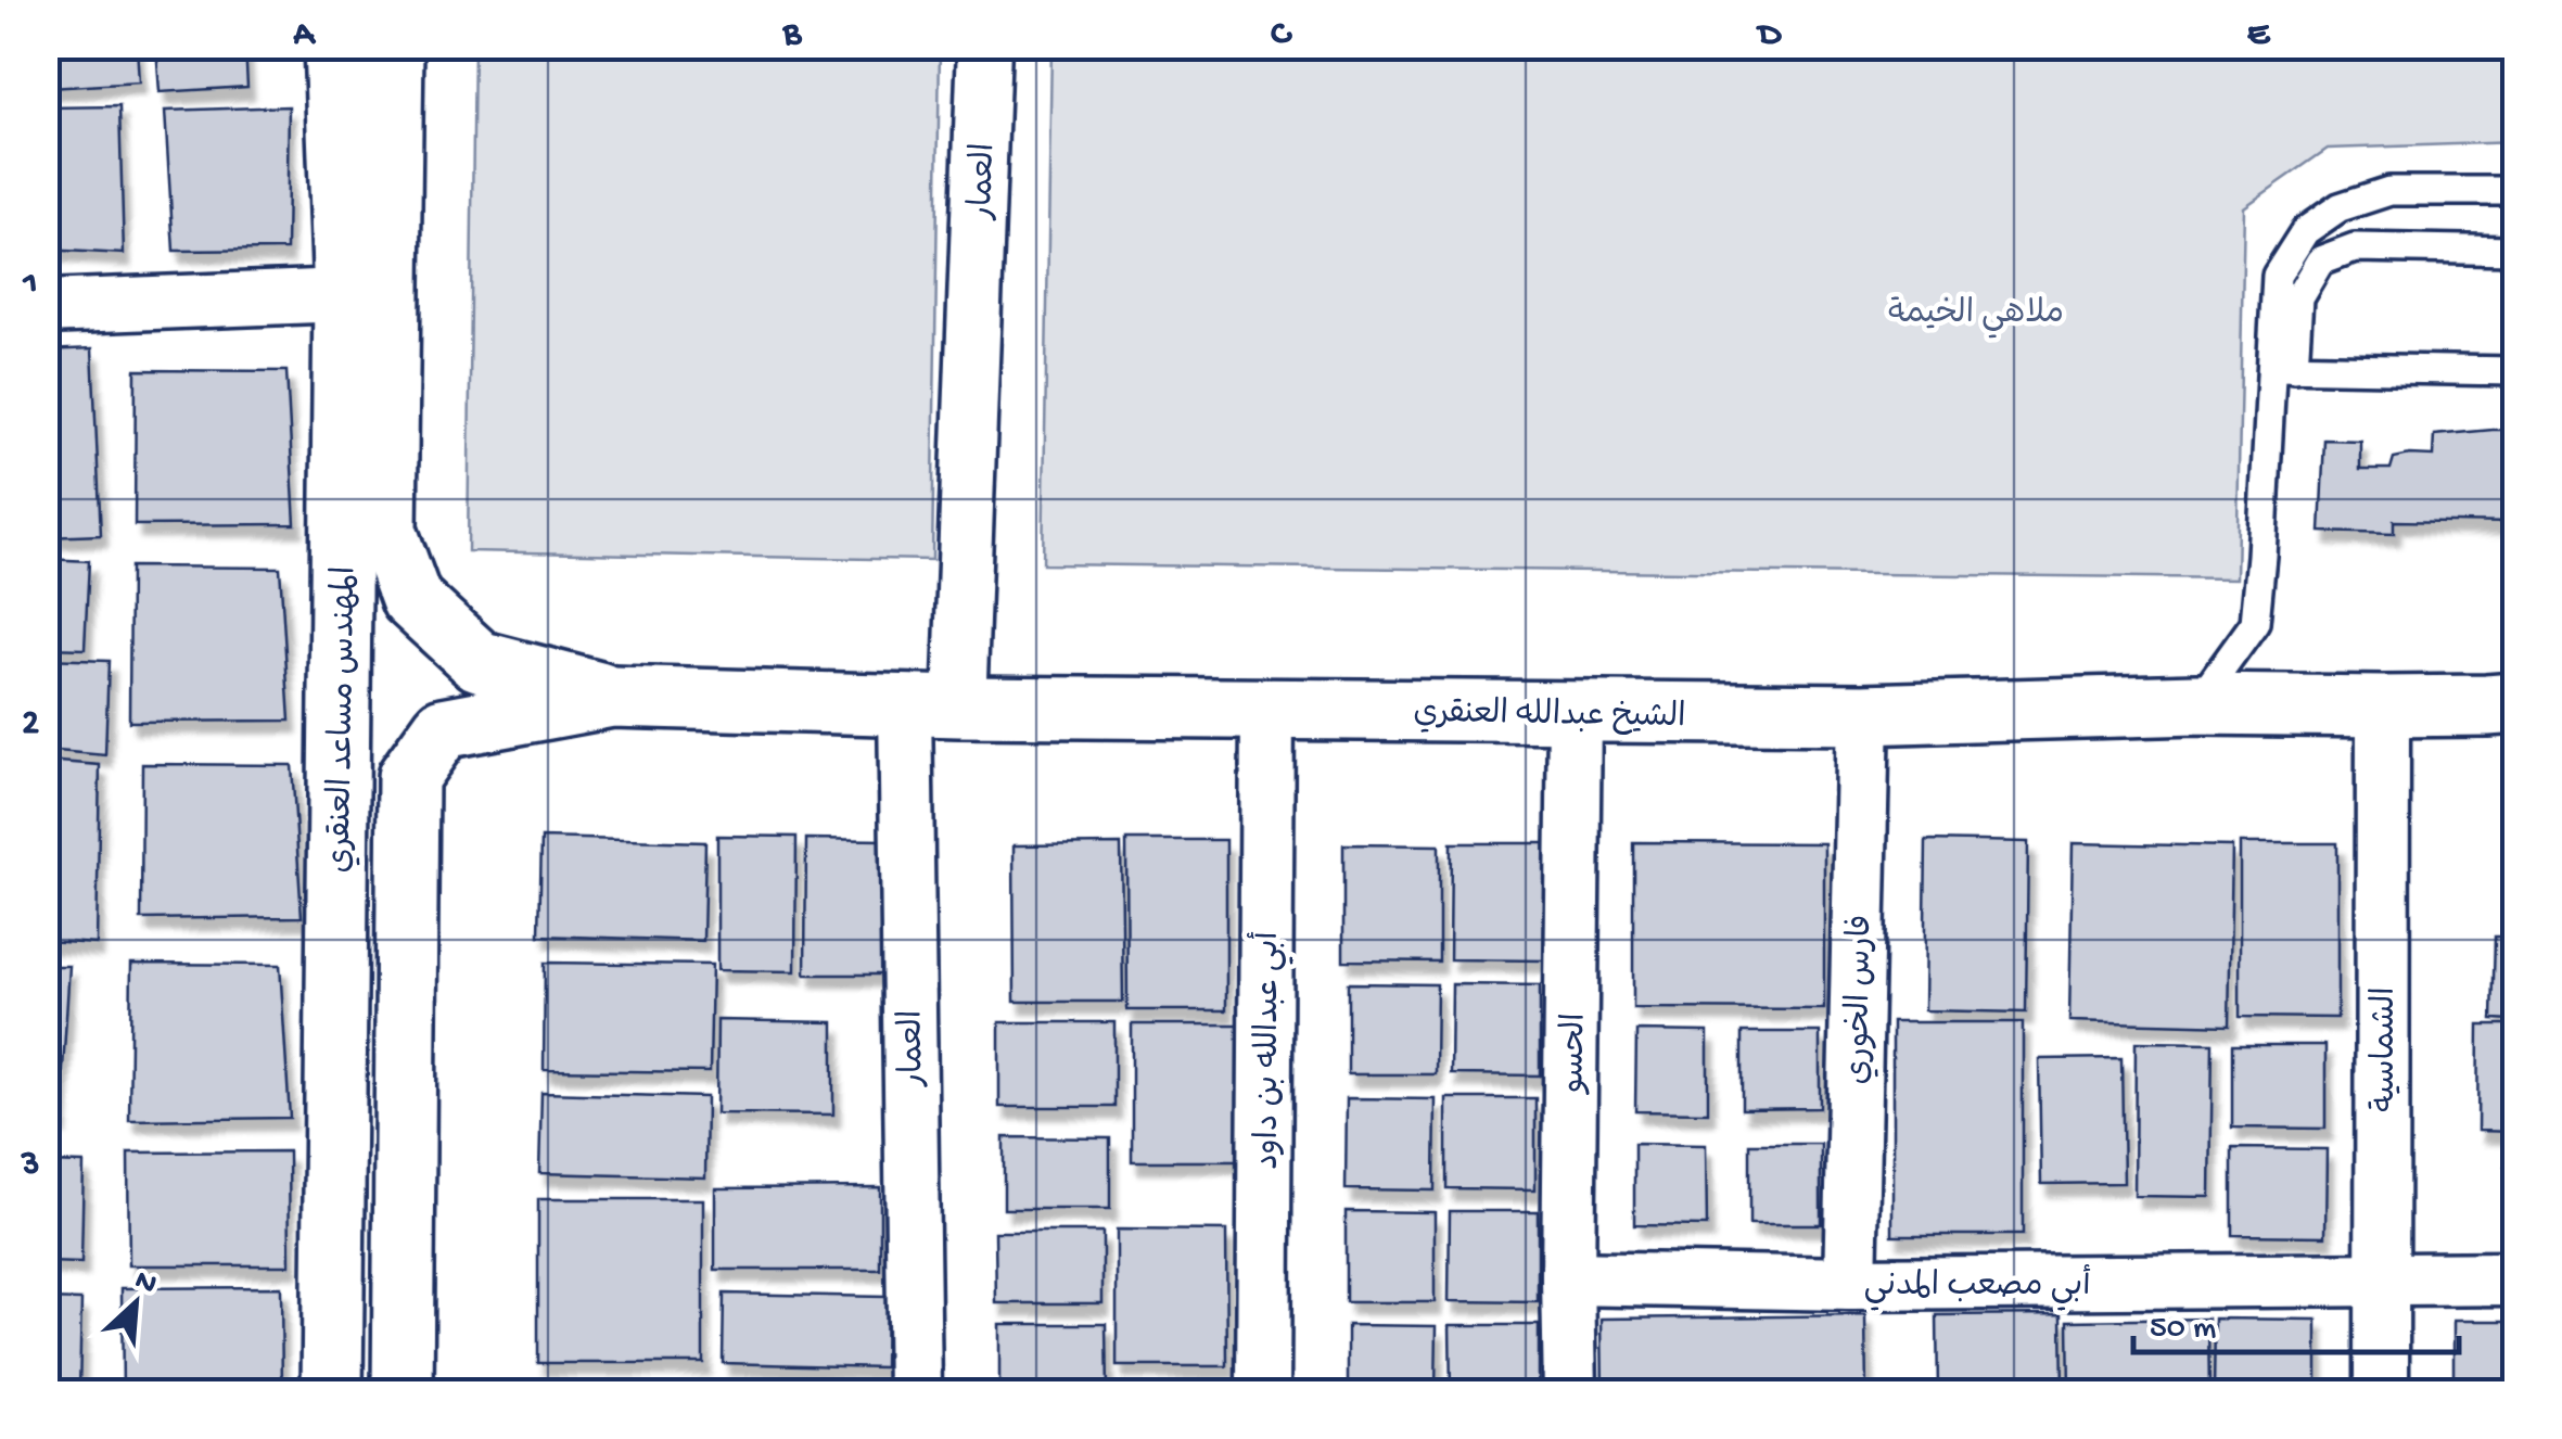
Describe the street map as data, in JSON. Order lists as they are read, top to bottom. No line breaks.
{"streets":{"street":["العمار","الشيخ عبدالله العنقري","المهندس مساعد العنقري","فارس الخوري","الشماسية","أبي عبدالله بن داود","الحسو","أبي مصعب المدني"]},"crossings":[["العمار","الشيخ عبدالله العنقري"],["الشيخ عبدالله العنقري","فارس الخوري"],["الشيخ عبدالله العنقري","الشماسية"],["الشيخ عبدالله العنقري","أبي عبدالله بن داود"],["الشيخ عبدالله العنقري","الحسو"],["فارس الخوري","أبي مصعب المدني"],["الشماسية","أبي مصعب المدني"],["الحسو","أبي مصعب المدني"]],"parks":["ملاهي الخيمة"],"scale_bar":"50 m","north":"top right","grid":{"columns":["A","B","C","D","E"],"rows":["1","2","3"]}}
